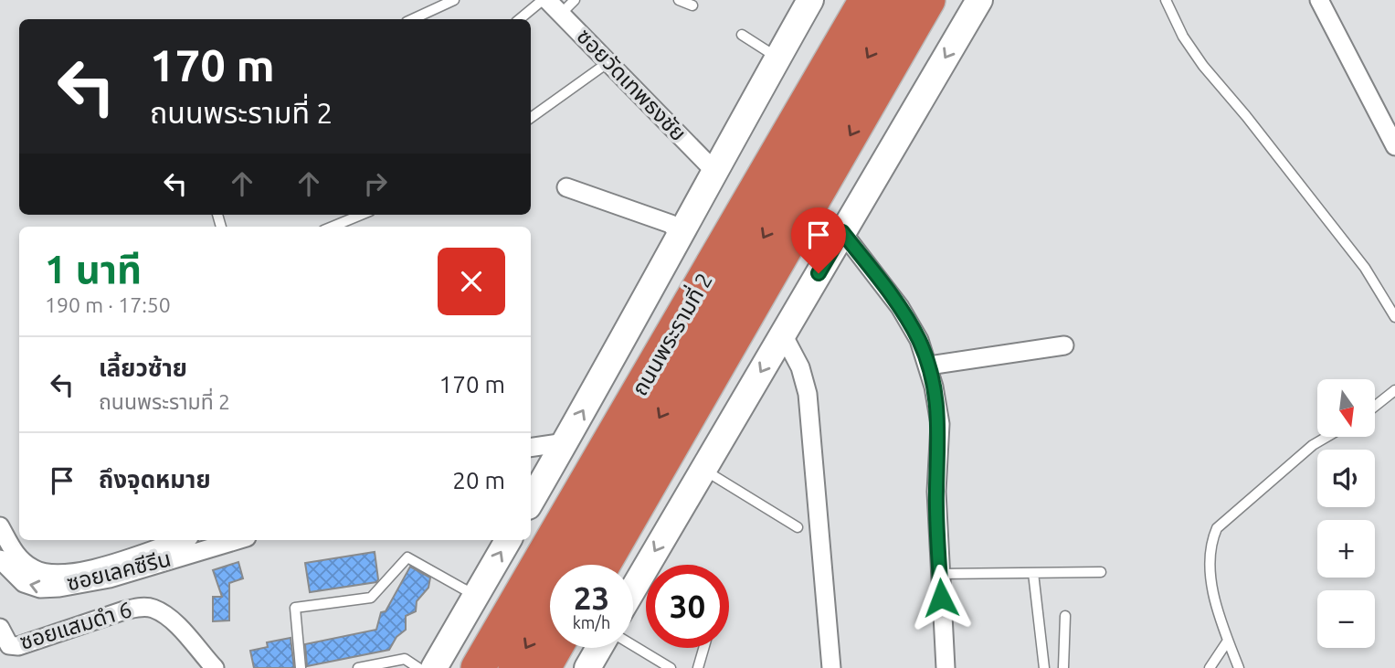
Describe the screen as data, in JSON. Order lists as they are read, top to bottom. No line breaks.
{"streets":{"highway":["ถนนพระรามที่ 2"],"street":["ซอยวัดเทพธงชัย","ซอยเลคซีรีน","ซอยแสมดำ 6"]},"crossings":[["ซอยวัดเทพธงชัย","ถนนพระรามที่ 2"]],"one_way":["ซอยเลคซีรีน"],"north":"bottom","page":{"turn":["170 m","ถนนพระรามที่ 2"],"heading":["1 นาที","190 m · 17:50"],"list":[{"name":"เลี้ยวซ้าย","note":"ถนนพระรามที่ 2","value":"170 m"},{"name":"ถึงจุดหมาย","value":"20 m"}],"map_buttons":["+","−"],"speed":"23 km/h","limit":"30"}}
